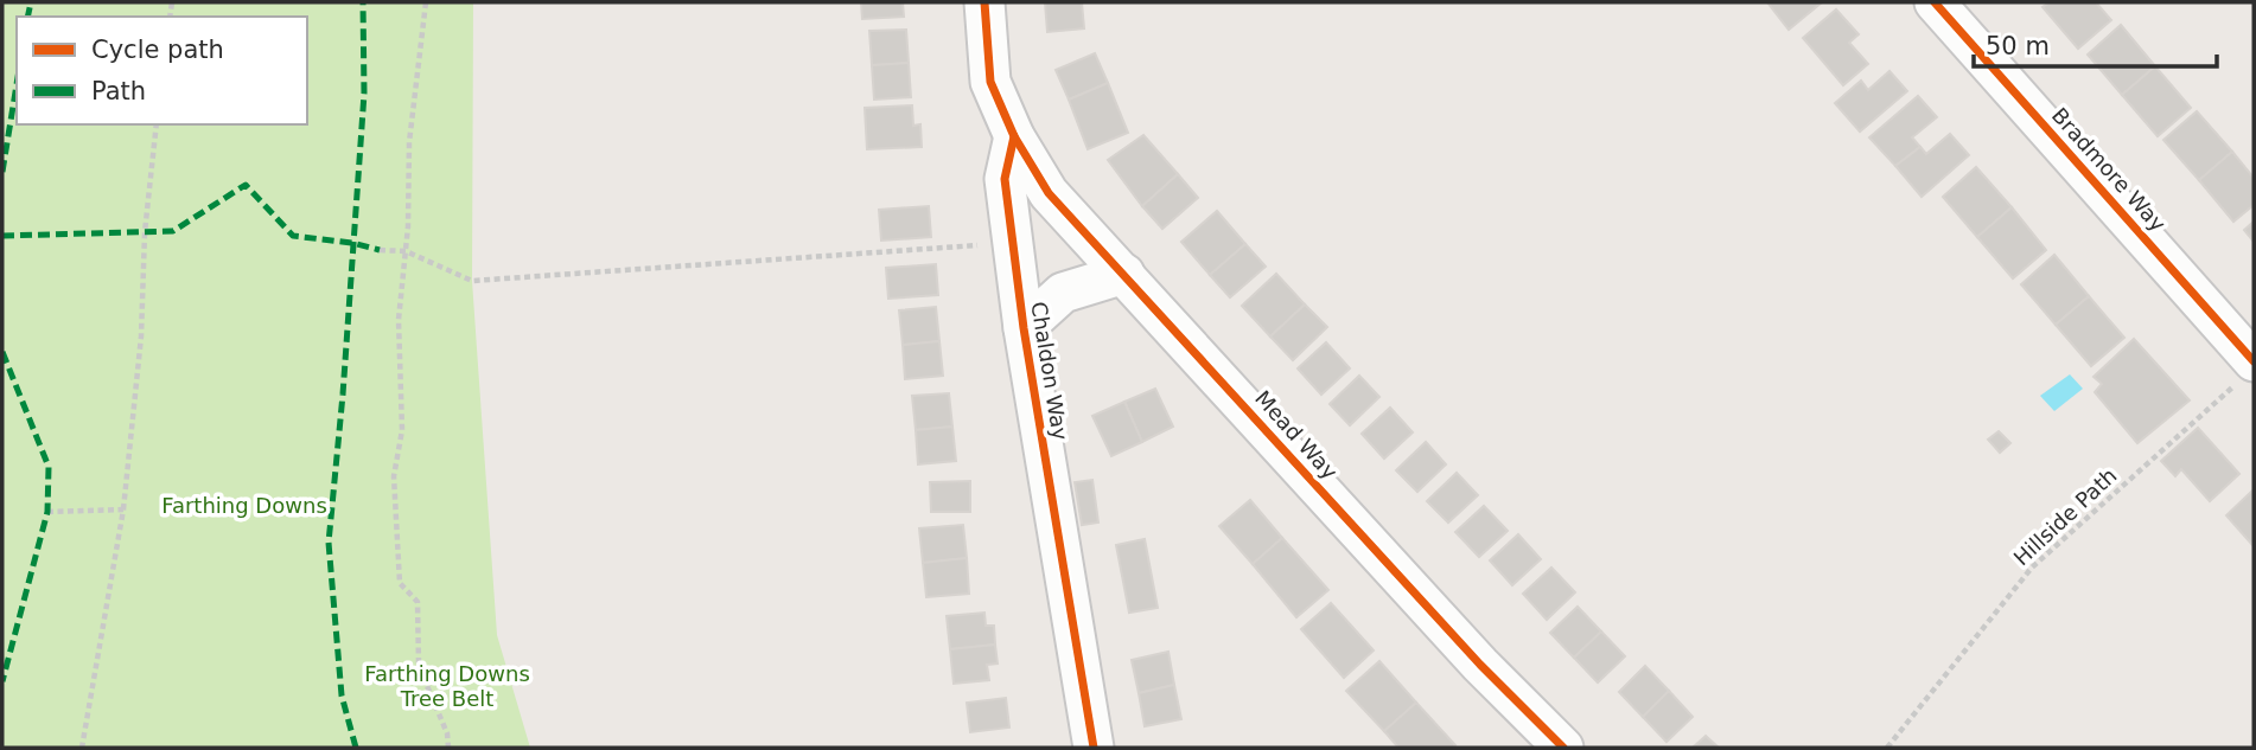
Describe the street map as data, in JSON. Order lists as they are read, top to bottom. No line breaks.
{"streets":{"street":["Bradmore Way","Chaldon Way","Mead Way"],"path":["Hillside Path"]},"crossings":[["Bradmore Way","Hillside Path"],["Chaldon Way","Mead Way"]],"parks":["Farthing Downs","Farthing Downs Tree Belt"],"legend":["Cycle path","Path"],"scale_bar":"50 m"}
